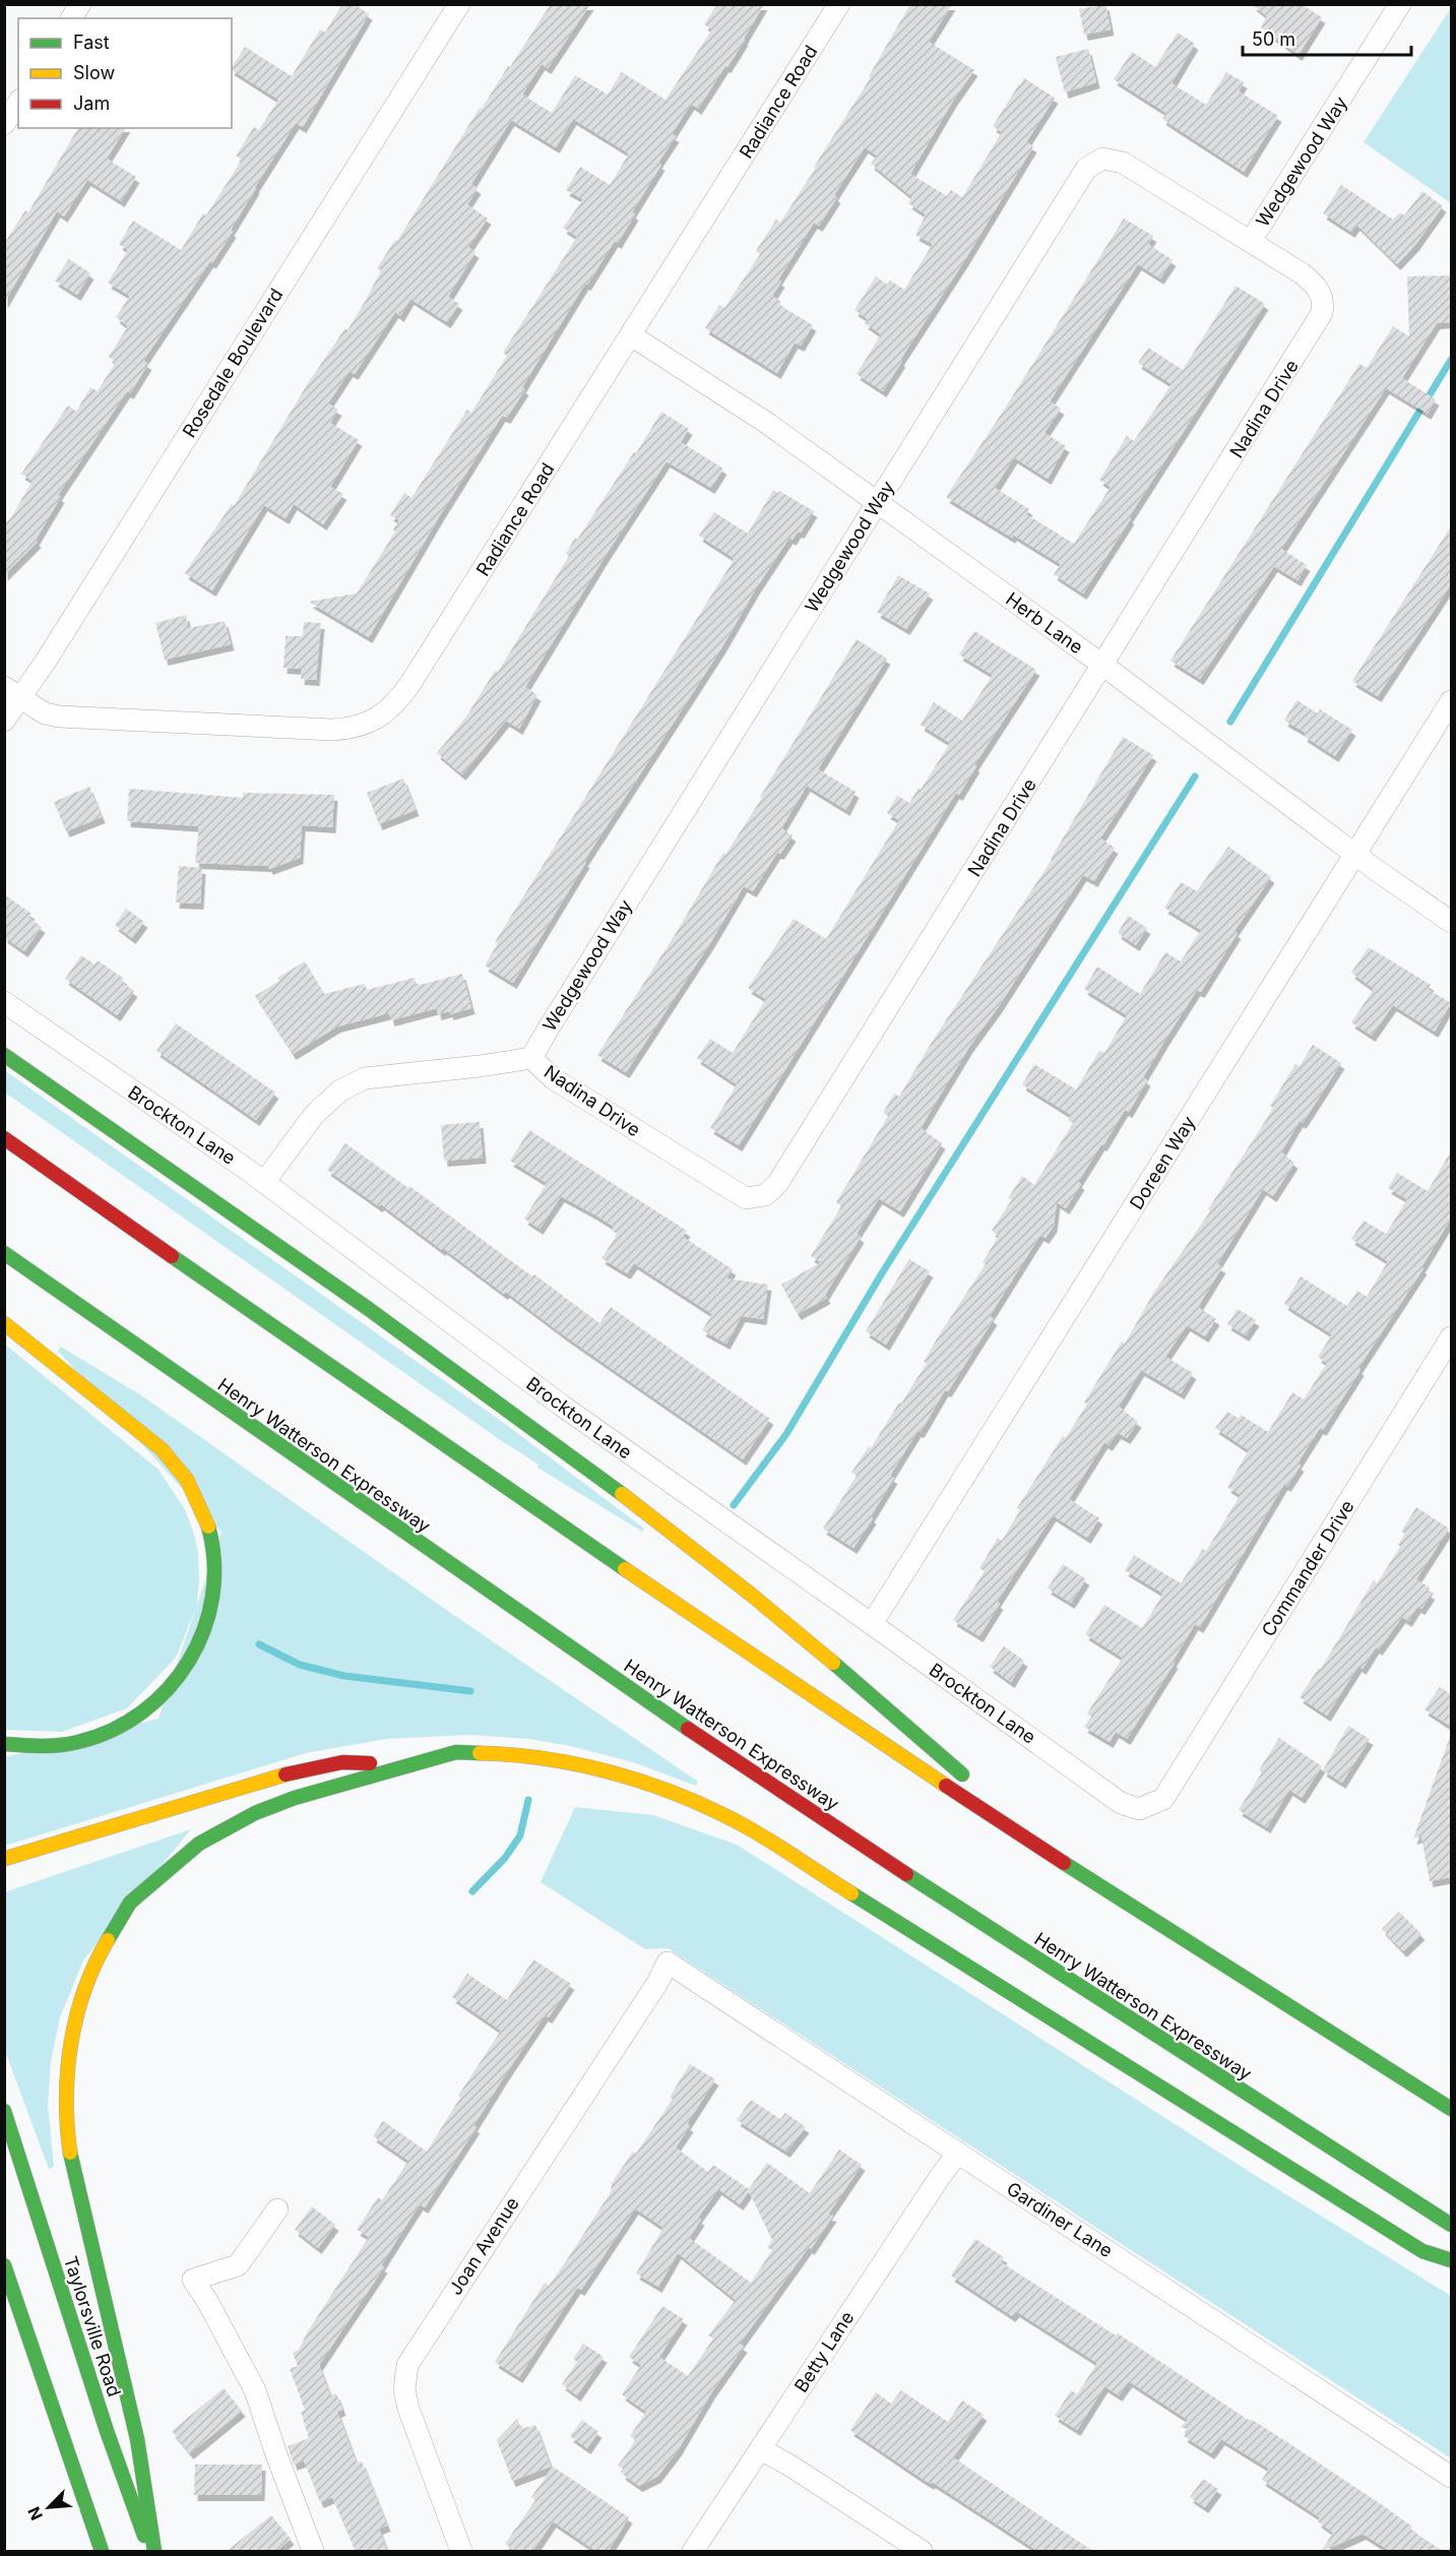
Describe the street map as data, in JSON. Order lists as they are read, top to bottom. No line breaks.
{"streets":{"main road":["Henry Watterson Expressway","Taylorsville Road"],"street":["Radiance Road","Wedgewood Way","Rosedale Boulevard","Nadina Drive","Herb Lane","Brockton Lane","Doreen Way","Commander Drive","Gardiner Lane","Joan Avenue","Betty Lane"]},"crossings":[["Radiance Road","Rosedale Boulevard"],["Radiance Road","Herb Lane"],["Wedgewood Way","Nadina Drive"],["Wedgewood Way","Herb Lane"],["Nadina Drive","Herb Lane"],["Herb Lane","Doreen Way"],["Brockton Lane","Doreen Way"],["Brockton Lane","Commander Drive"],["Gardiner Lane","Joan Avenue"],["Gardiner Lane","Betty Lane"]],"legend":["Fast","Slow","Jam"],"scale_bar":"50 m","north":"bottom left"}
